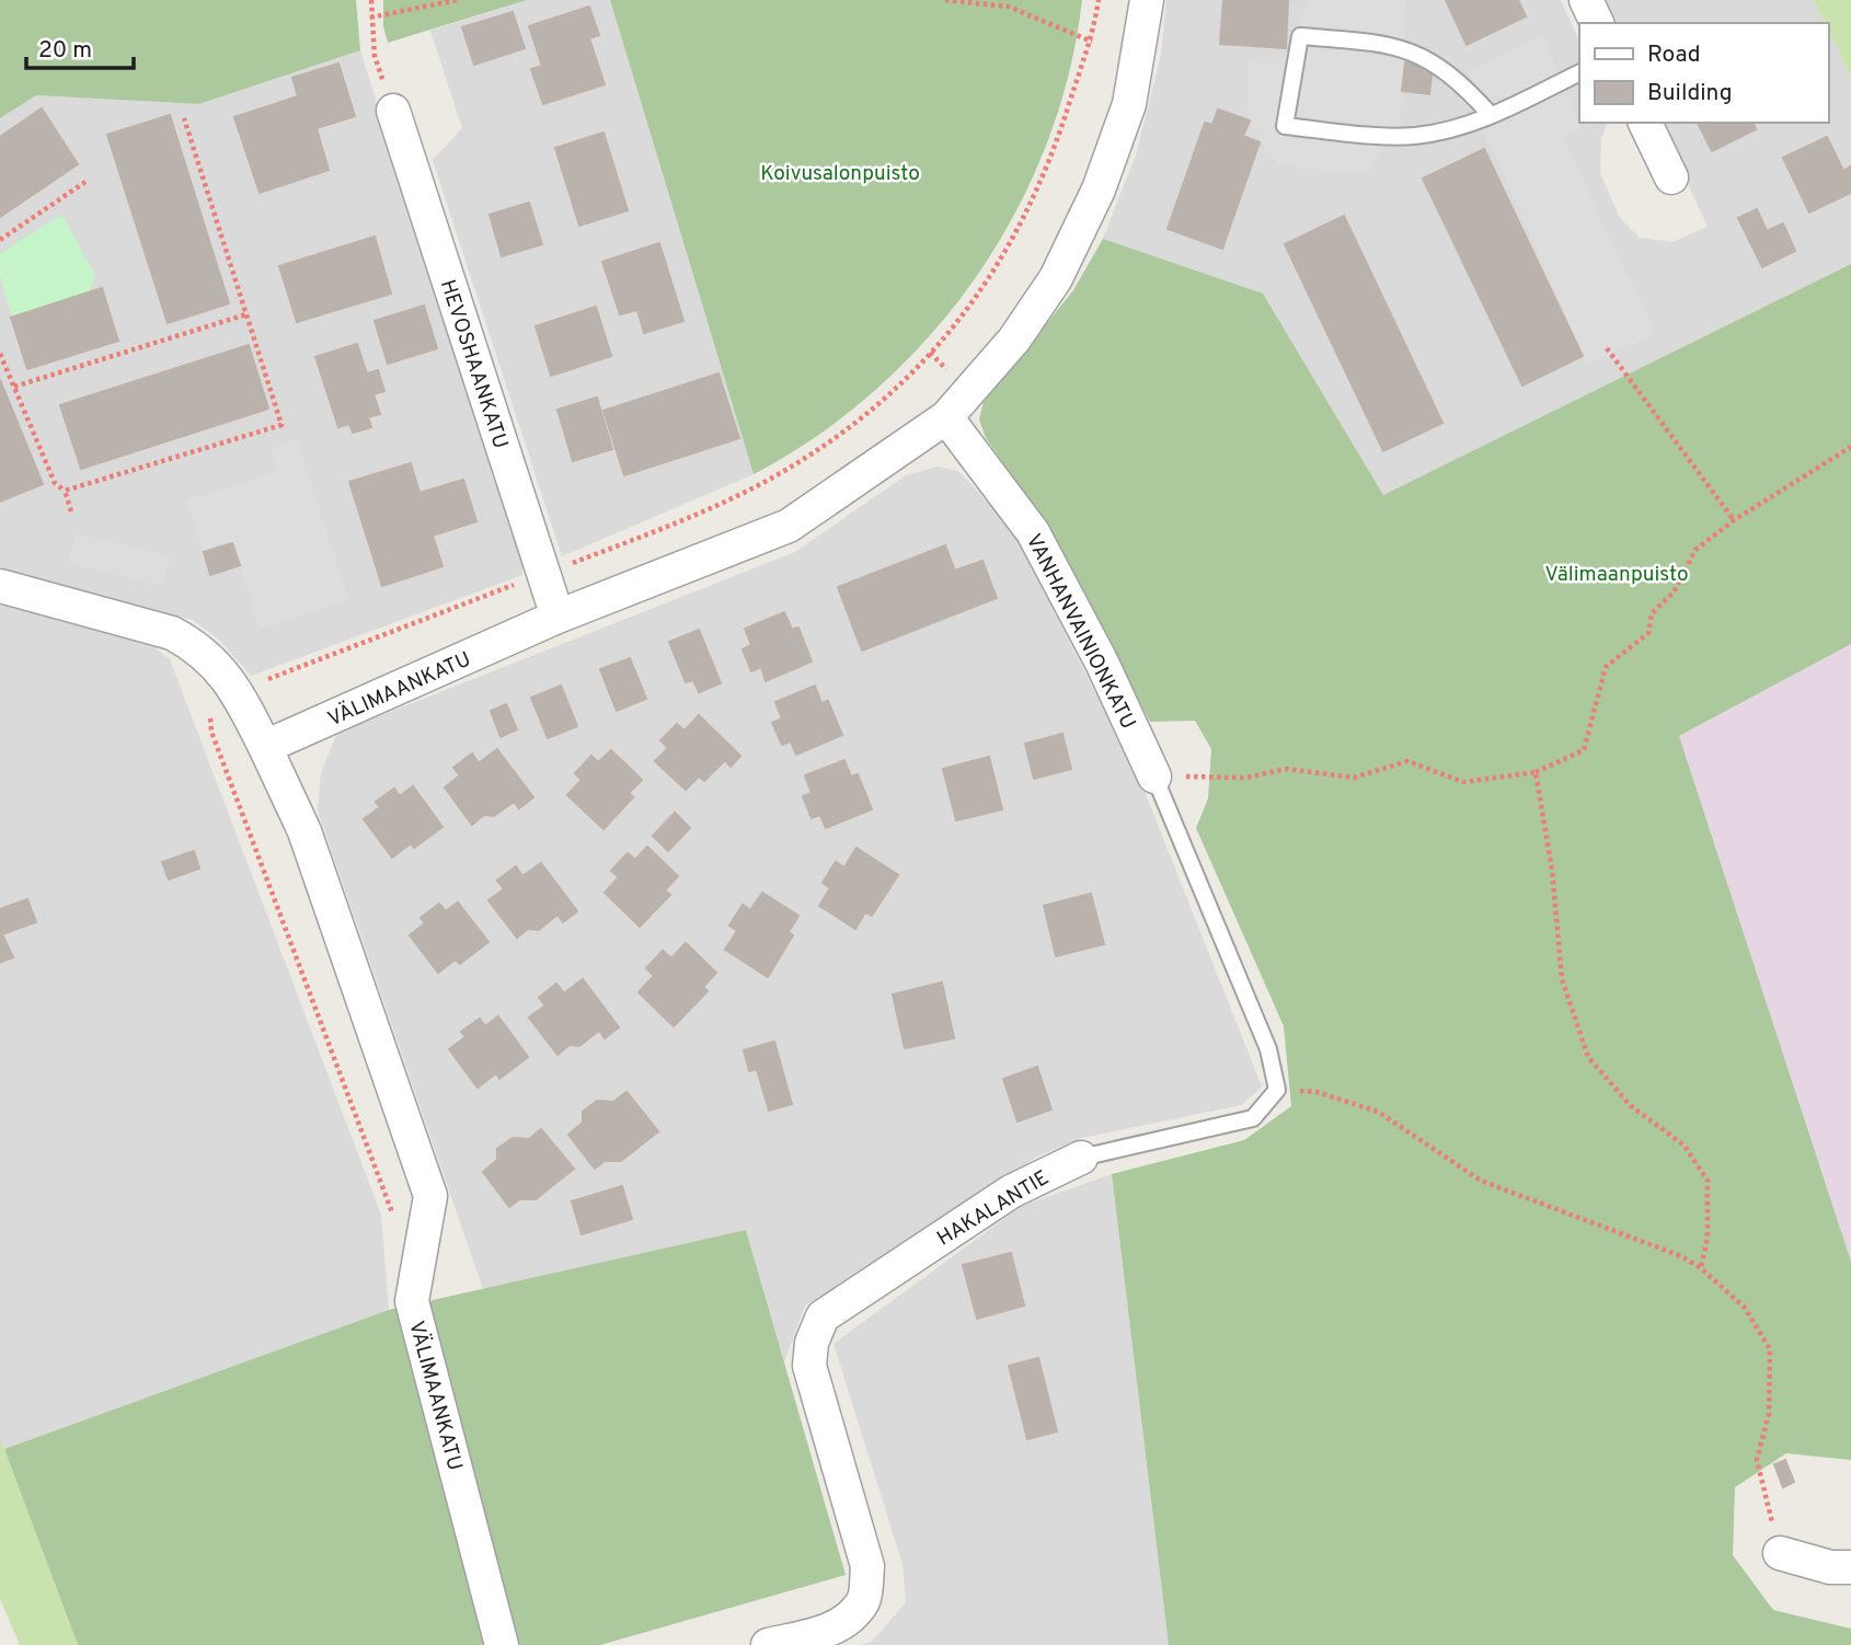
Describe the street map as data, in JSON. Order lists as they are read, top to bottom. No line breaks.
{"streets":{"street":["HEVOSHAANKATU","VANHANVAINIONKATU","VÄLIMAANKATU","HAKALANTIE"]},"crossings":[["HEVOSHAANKATU","VÄLIMAANKATU"],["VANHANVAINIONKATU","VÄLIMAANKATU"]],"parks":["Koivusalonpuisto","Välimaanpuisto"],"legend":["Road","Building"],"scale_bar":"20 m"}
